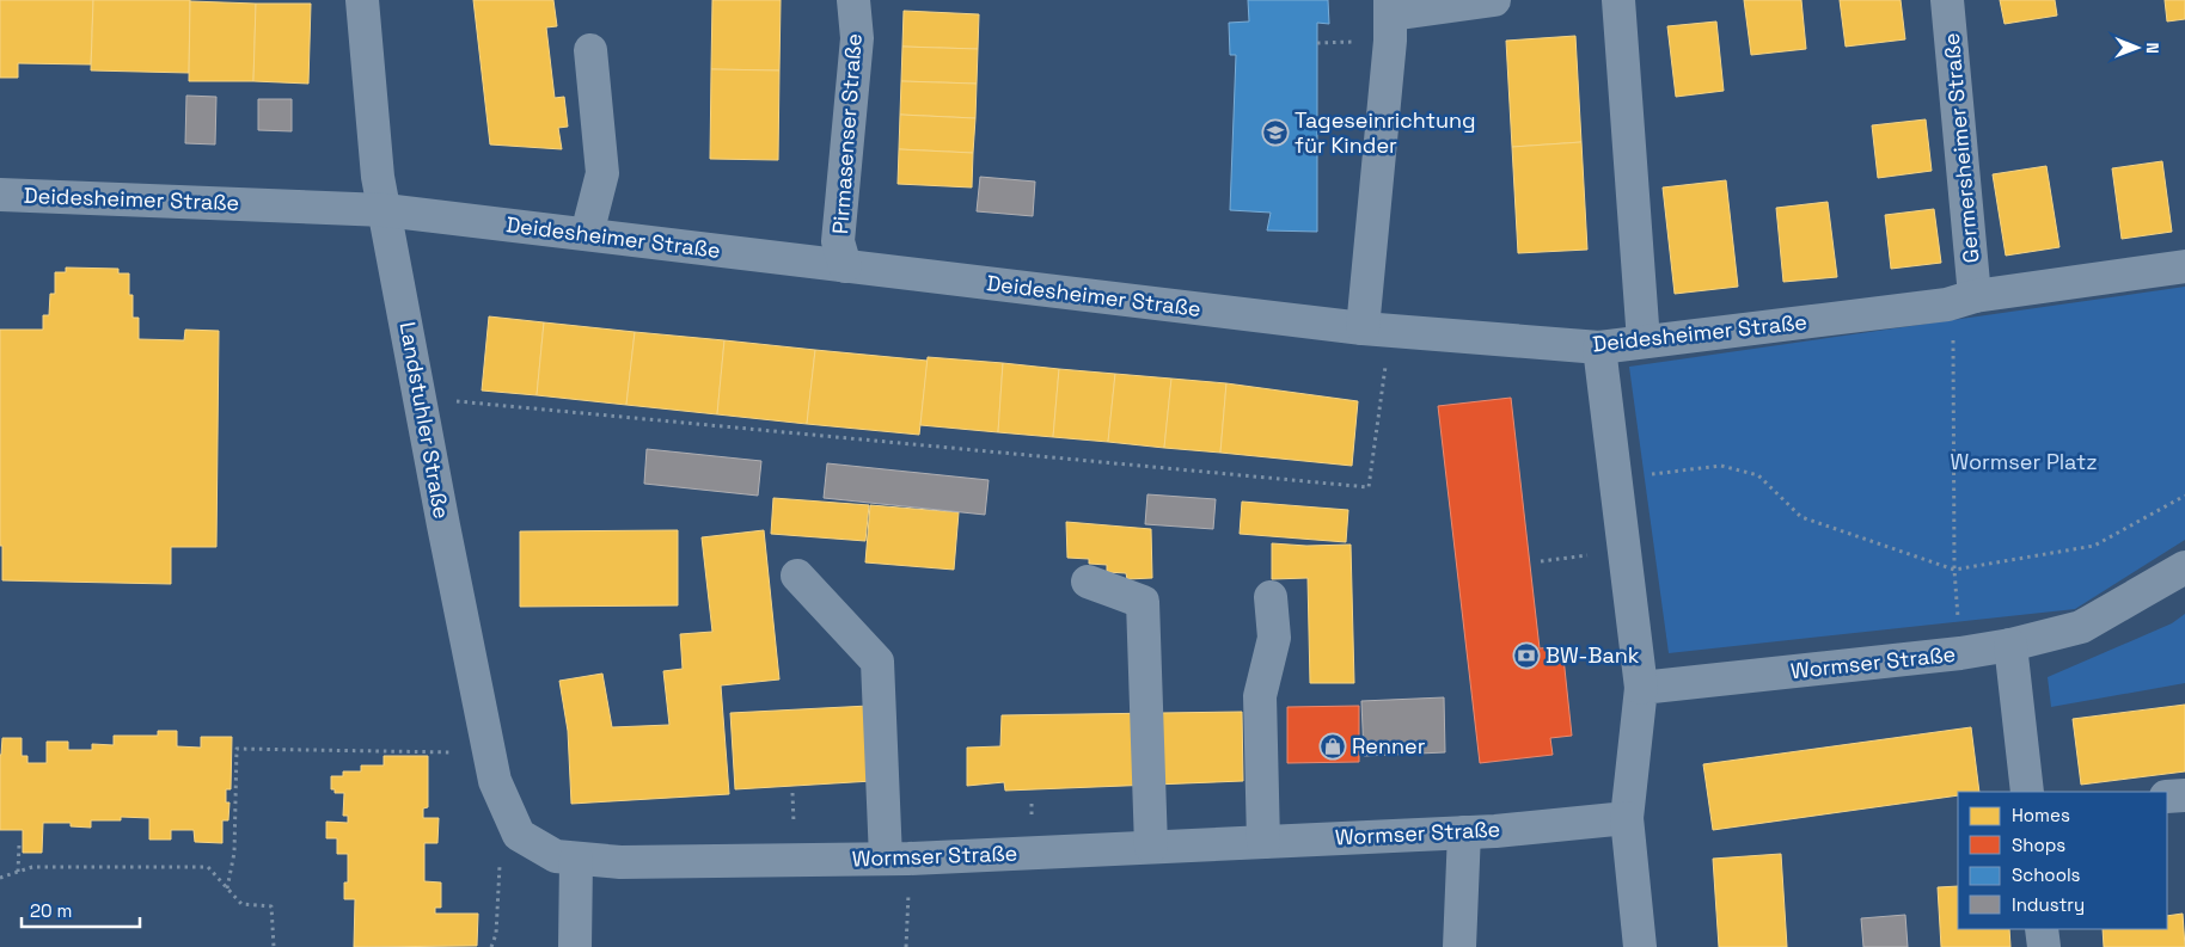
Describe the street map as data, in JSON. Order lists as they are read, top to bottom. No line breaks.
{"streets":{"street":["Pirmasenser Straße","Germersheimer Straße","Deidesheimer Straße","Landstuhler Straße","Wormser Straße"]},"crossings":[["Pirmasenser Straße","Deidesheimer Straße"],["Germersheimer Straße","Deidesheimer Straße"],["Deidesheimer Straße","Landstuhler Straße"],["Landstuhler Straße","Wormser Straße"]],"parks":["Wormser Platz"],"places":{"school or university":["Tageseinrichtung für Kinder"],"bank":["BW-Bank"],"shop":["Renner"]},"legend":["Homes","Shops","Schools","Industry"],"scale_bar":"20 m","north":"right"}
